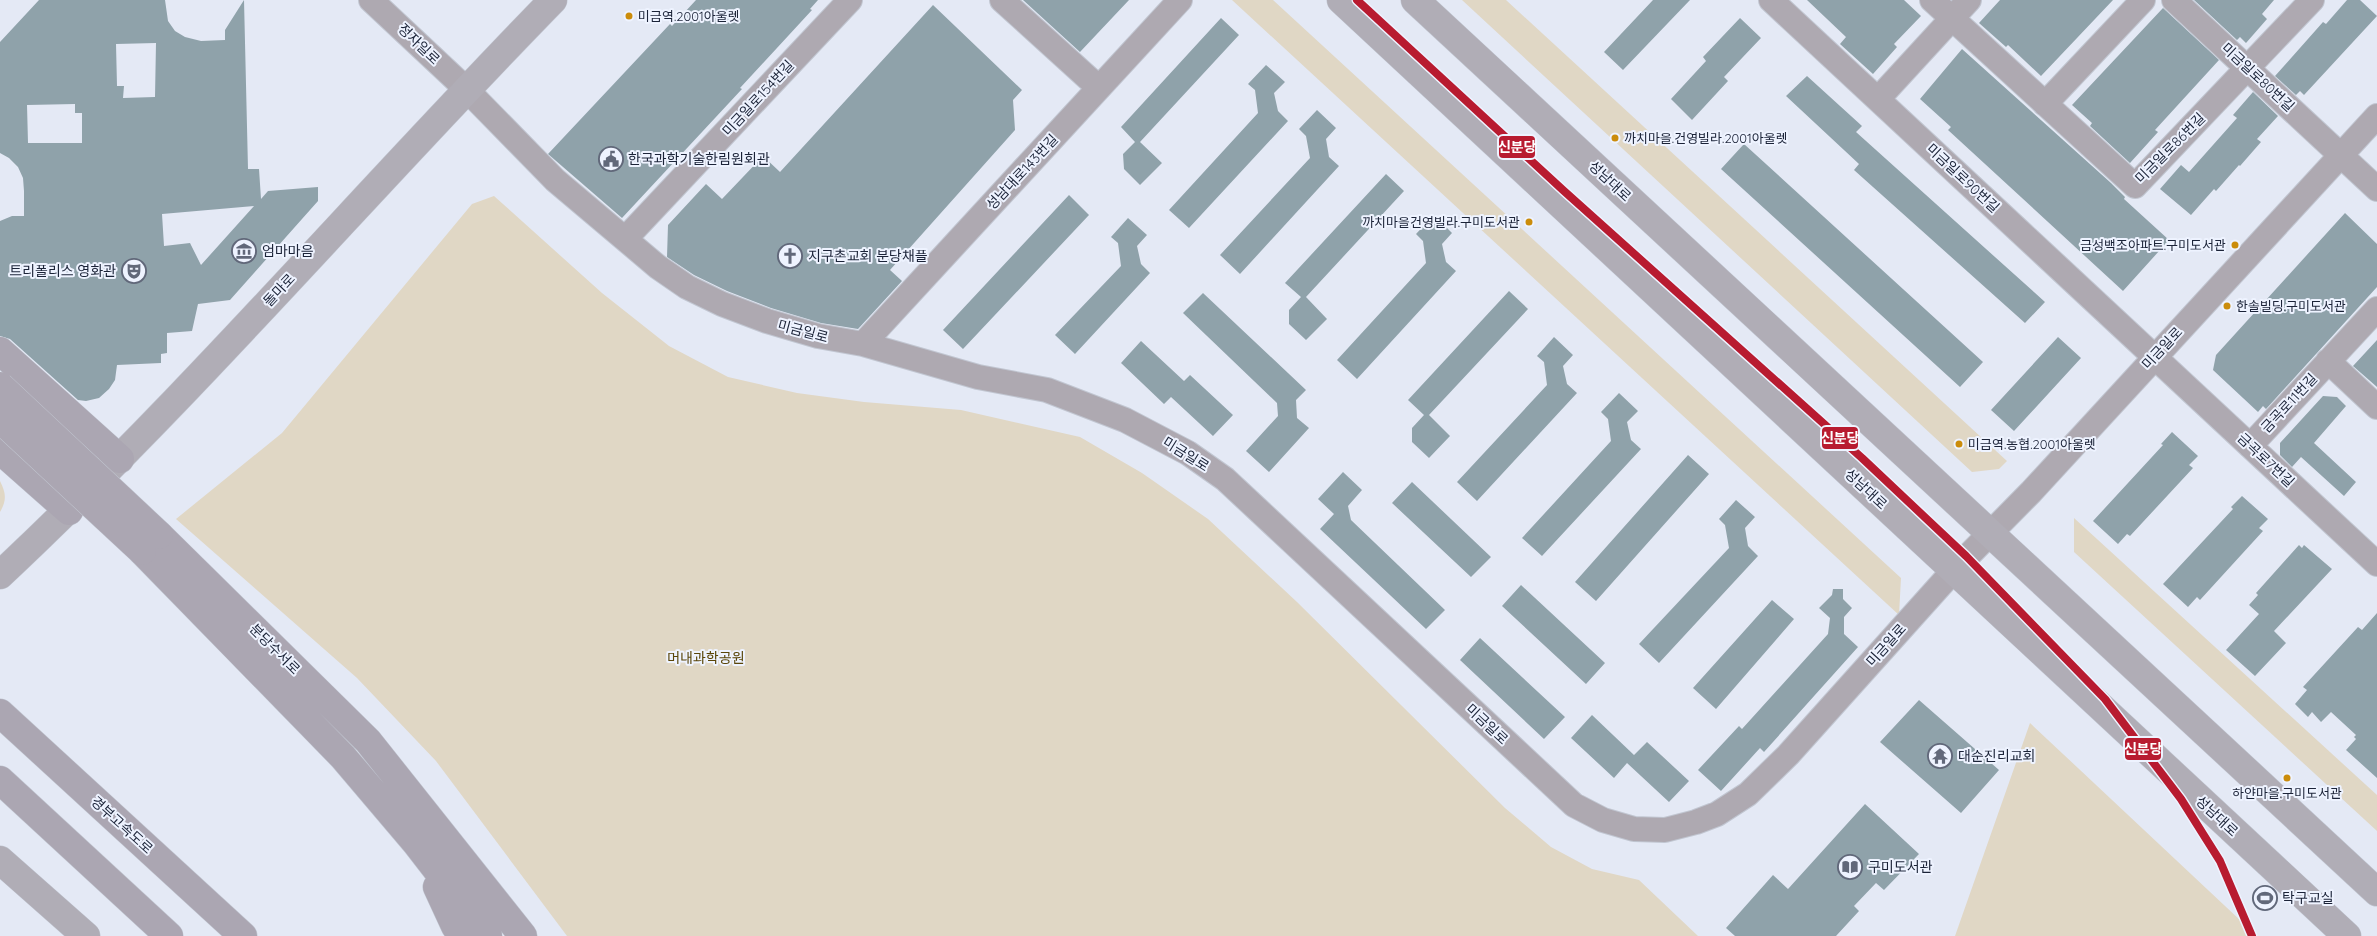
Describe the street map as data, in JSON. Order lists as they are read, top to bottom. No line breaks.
{"streets":{"highway":["분당수서로","경부고속도로"],"main road":["성남대로","돌마로"],"street":["정자일로","미금일로80번길","미금일로154번길","미금일로86번길","성남대로143번길","미금일로90번길","미금일로","금곡로11번길","금곡로7번길"]},"crossings":[["정자일로","돌마로"],["정자일로","미금일로"],["미금일로80번길","미금일로86번길"],["미금일로80번길","미금일로"],["미금일로154번길","미금일로"],["성남대로143번길","미금일로"],["미금일로90번길","미금일로"],["미금일로90번길","금곡로7번길"],["성남대로","미금일로"],["돌마로","미금일로"],["미금일로","금곡로7번길"],["금곡로11번길","금곡로7번길"]],"parks":["머내과학공원"],"places":{"other":["미금역.2001아울렛","까치마을.건영빌라.2001아울렛","까치마을건영빌라.구미도서관","금성백조아파트.구미도서관","한솔빌딩.구미도서관","미금역.농협.2001아울렛","하얀마을.구미도서관"],"public building":["한국과학기술한림원회관"],"museum":["엄마마음"],"church":["지구촌교회 분당채플"],"theatre":["트리폴리스 영화관"],"temple":["대순진리교회"],"library":["구미도서관"],"sports":["탁구교실"]},"lines":["transit line 신분당"]}
